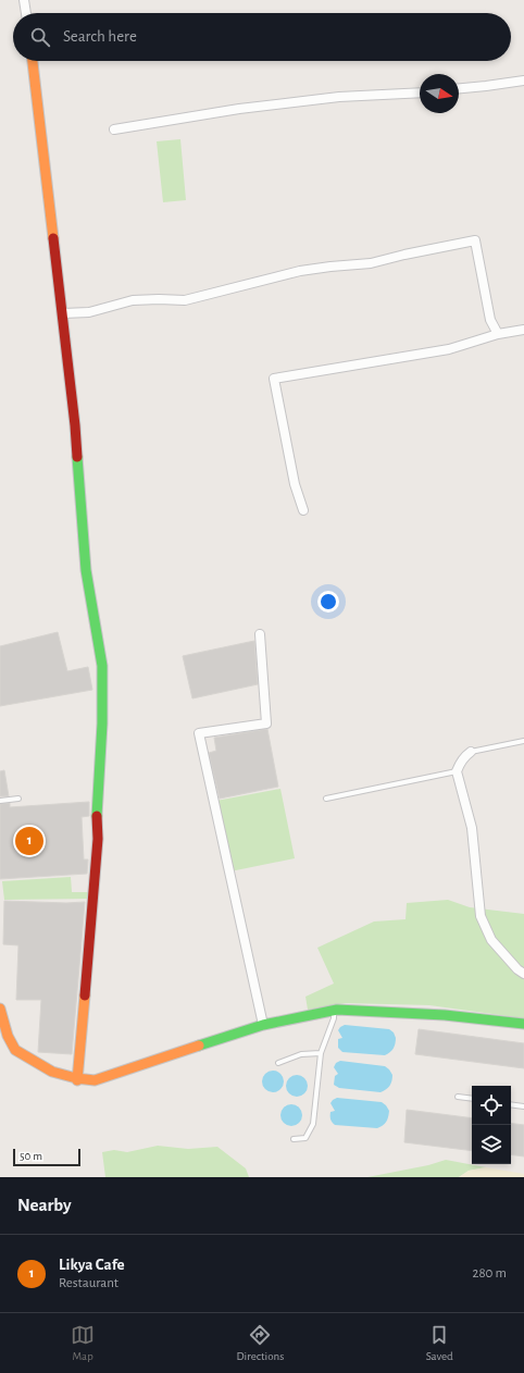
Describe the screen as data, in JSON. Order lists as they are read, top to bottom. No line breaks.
{"scale_bar":"50 m","north":"right","page":{"search":"Search here","pins":"1","scale":"50 m","heading":"Nearby","list":[{"mark":"1","name":"Likya Cafe","note":"Restaurant","value":"280 m"}],"nav":["Map","Directions","Saved"]}}
